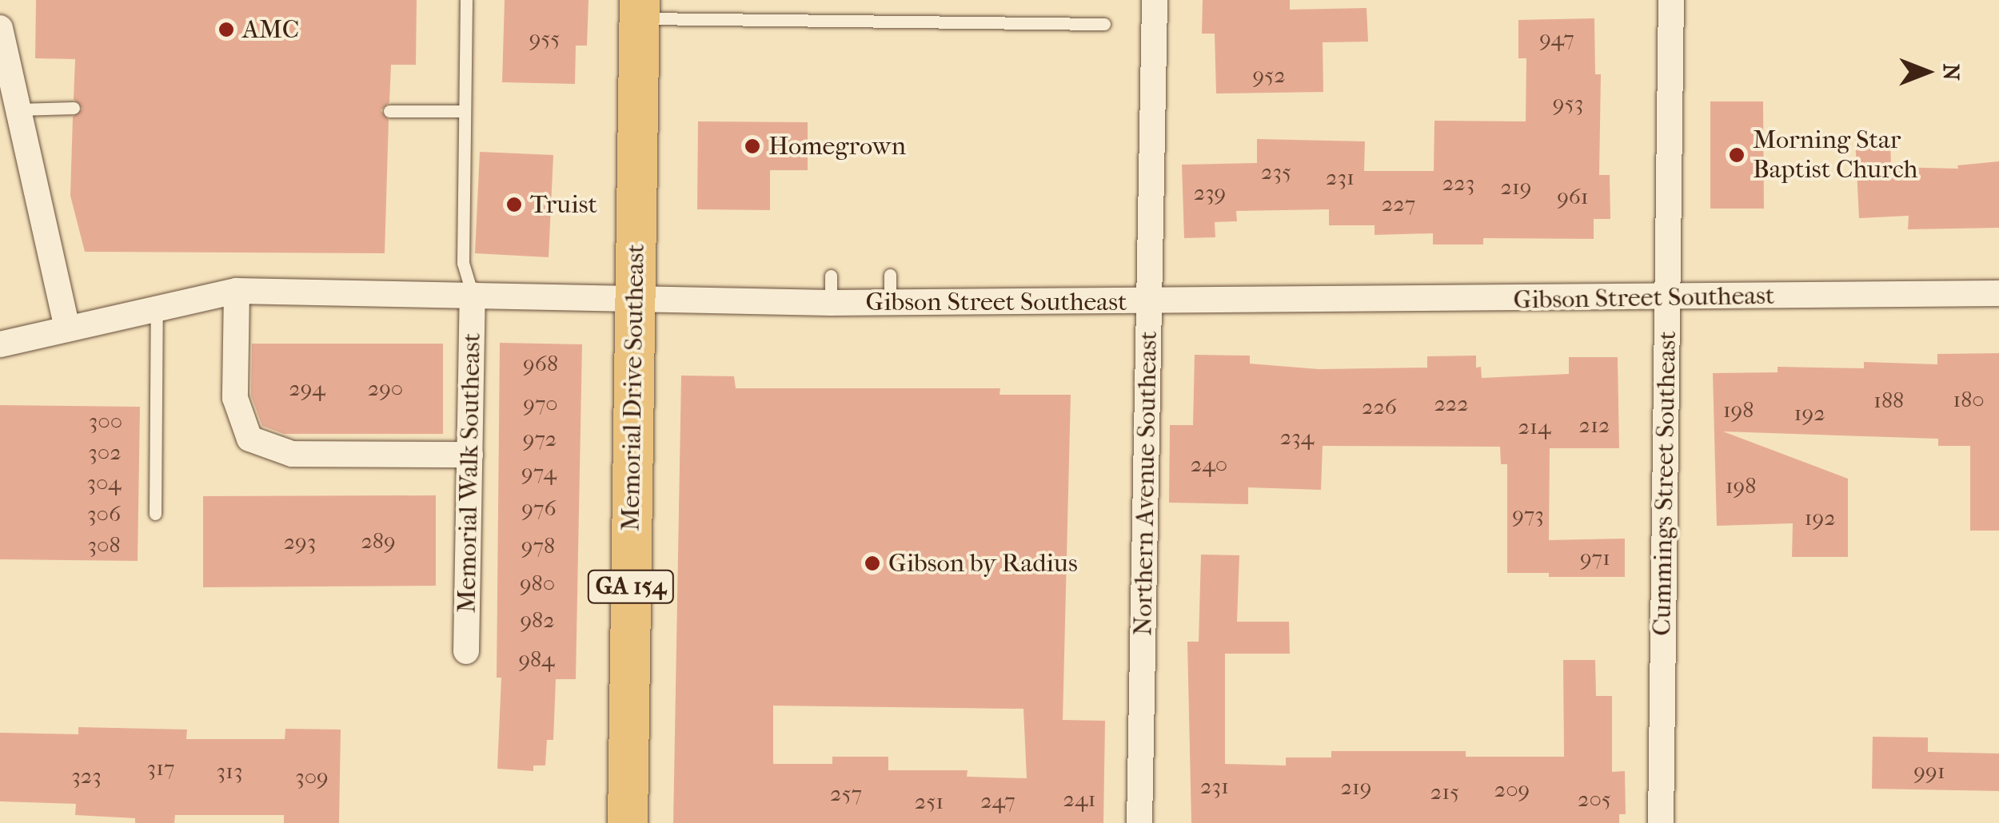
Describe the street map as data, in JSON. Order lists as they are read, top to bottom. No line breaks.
{"streets":{"main road":["Memorial Drive Southeast","GA 154"],"street":["Gibson Street Southeast","Memorial Walk Southeast","Northern Avenue Southeast","Cummings Street Southeast"]},"crossings":[["Gibson Street Southeast","Memorial Drive Southeast"],["Gibson Street Southeast","Memorial Walk Southeast"],["Gibson Street Southeast","Northern Avenue Southeast"],["Gibson Street Southeast","Cummings Street Southeast"]],"places":["AMC","Homegrown","Morning Star Baptist Church","Truist","Gibson by Radius"],"house_numbers":["955","947","952","953","235","231","223","219","239","961","227","968","294","290","180","188","970","222","226","198","192","300","212","214","234","972","302","240","974","304","198","976","306","973","192","289","293","308","978","971","980","982","984","317","313","991","323","309","231","219","209","215","257","241","205","247","251"],"north":"right"}
